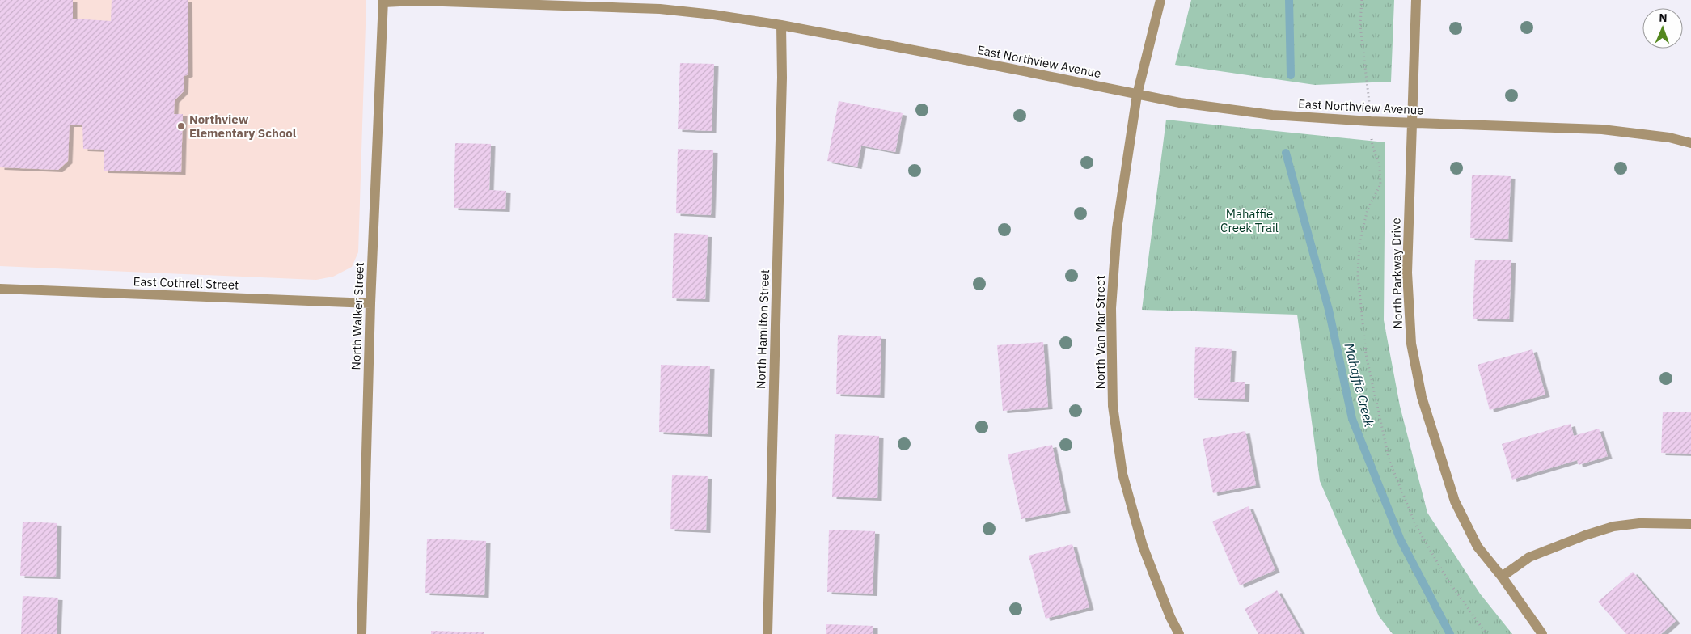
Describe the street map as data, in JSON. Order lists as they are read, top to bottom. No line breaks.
{"streets":{"street":["East Northview Avenue","North Parkway Drive","East Cothrell Street","North Walker Street","North Hamilton Street","North Van Mar Street"]},"crossings":[["East Northview Avenue","North Parkway Drive"],["East Northview Avenue","North Walker Street"],["East Northview Avenue","North Hamilton Street"],["East Northview Avenue","North Van Mar Street"],["East Cothrell Street","North Walker Street"]],"water":["Mahaffie Creek"],"parks":["Mahaffie Creek Trail"],"places":["Northview Elementary School"],"north":"top"}
